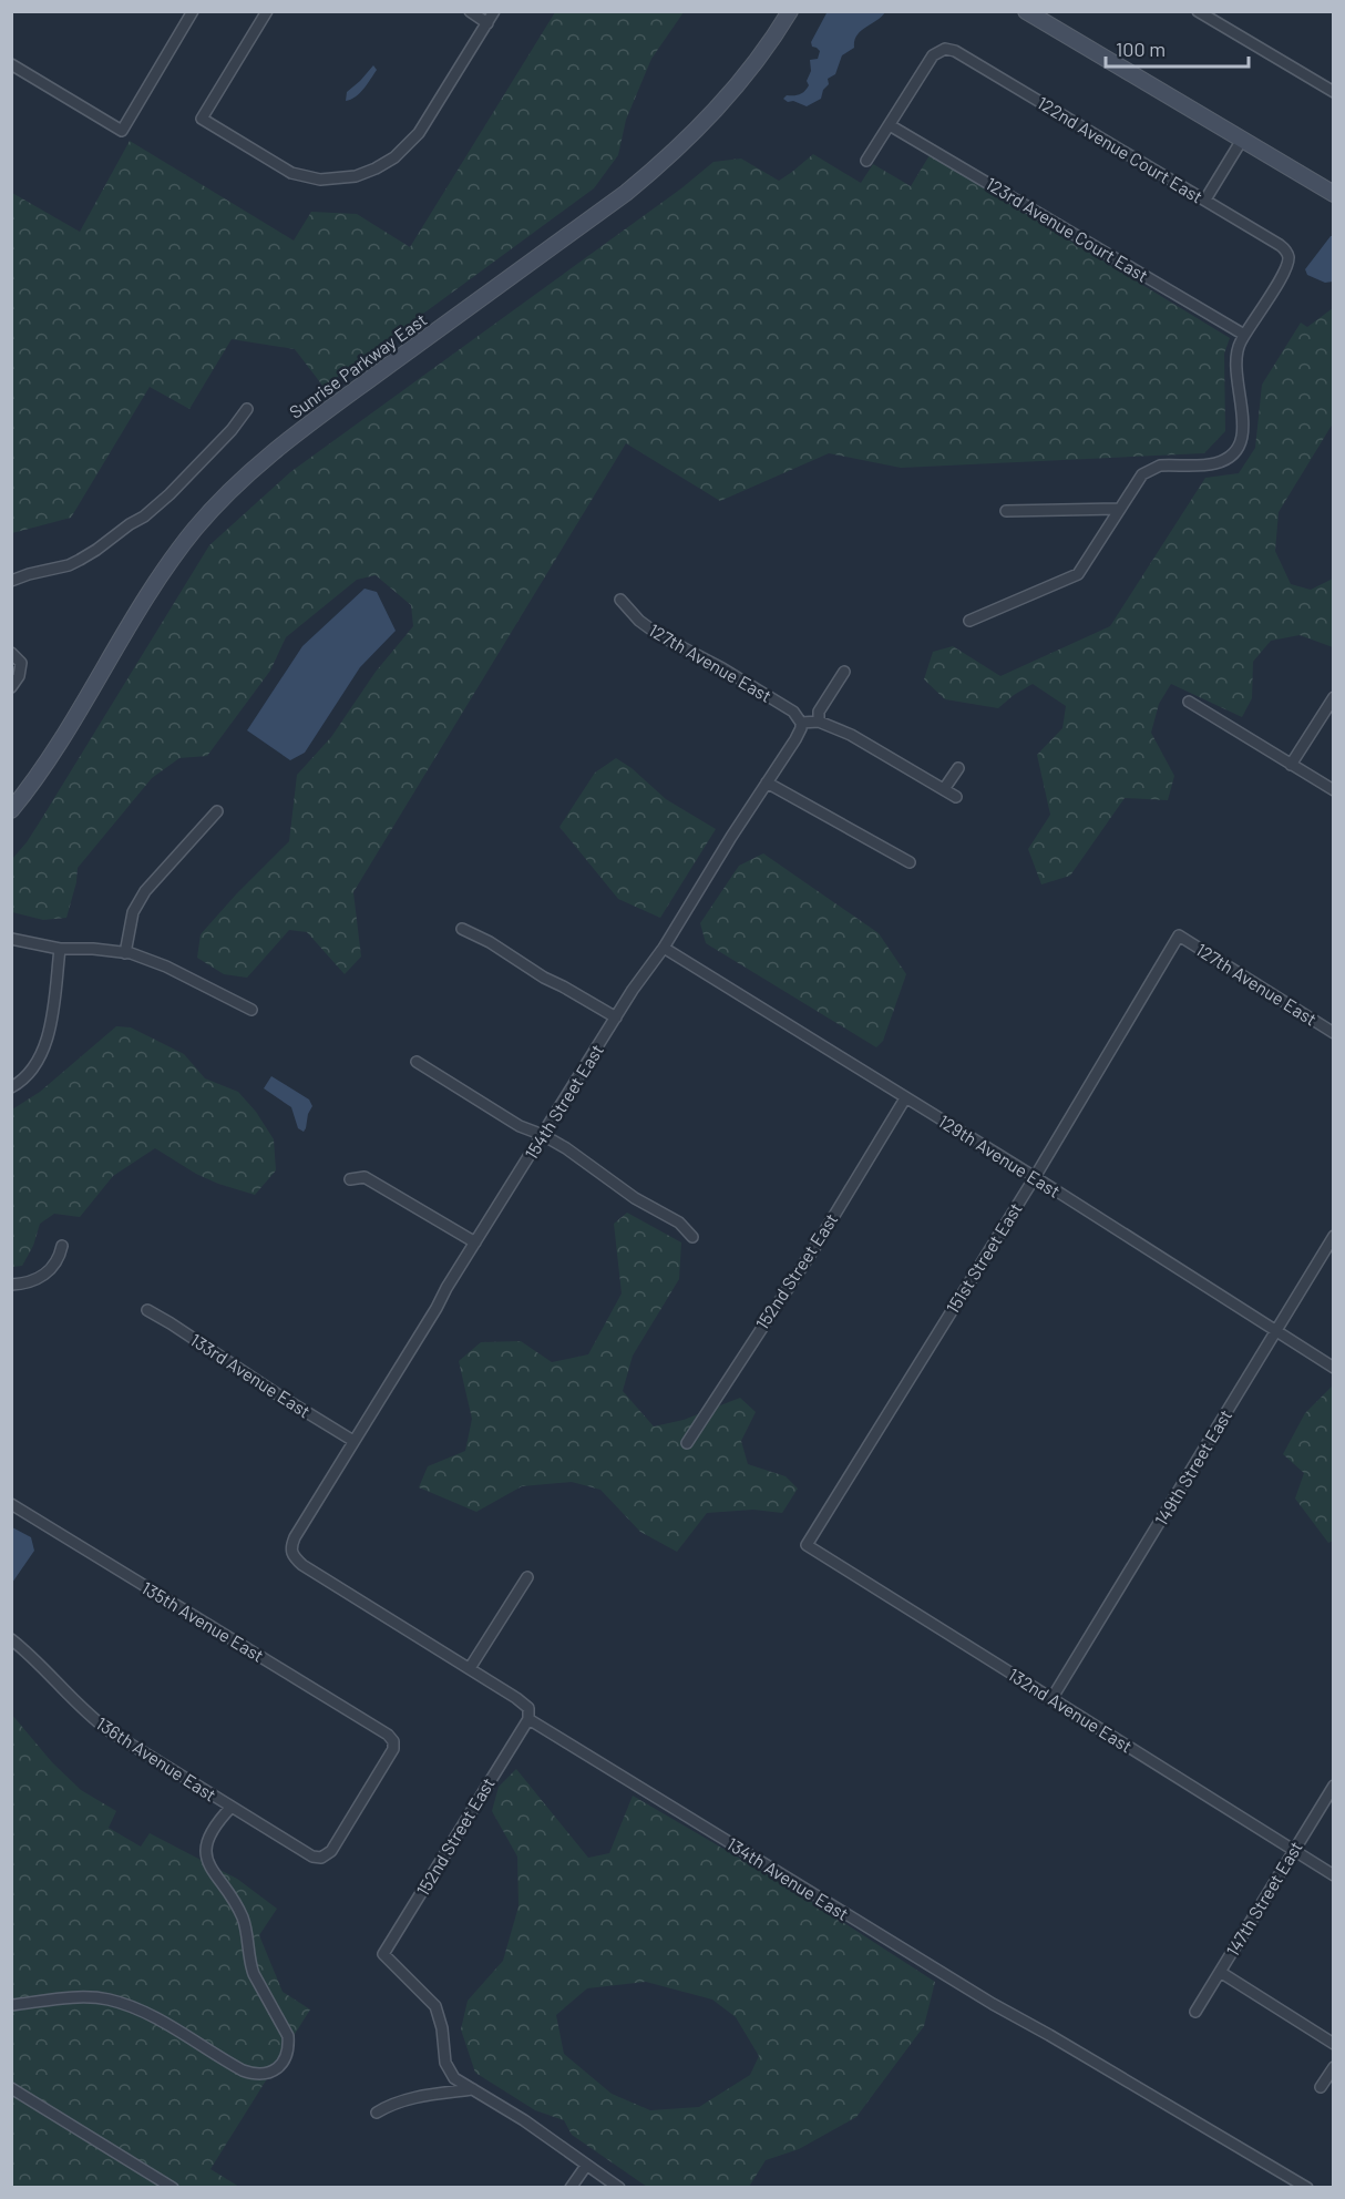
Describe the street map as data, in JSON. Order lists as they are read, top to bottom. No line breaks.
{"streets":{"street":["122nd Avenue Court East","123rd Avenue Court East","Sunrise Parkway East","127th Avenue East","154th Street East","129th Avenue East","151st Street East","152nd Street East","133rd Avenue East","149th Street East","135th Avenue East","132nd Avenue East","136th Avenue East","134th Avenue East","147th Street East"]},"crossings":[["122nd Avenue Court East","123rd Avenue Court East"],["127th Avenue East","154th Street East"],["127th Avenue East","151st Street East"],["154th Street East","129th Avenue East"],["154th Street East","133rd Avenue East"],["154th Street East","134th Avenue East"],["129th Avenue East","151st Street East"],["129th Avenue East","152nd Street East"],["129th Avenue East","149th Street East"],["151st Street East","132nd Avenue East"],["152nd Street East","134th Avenue East"],["149th Street East","132nd Avenue East"],["135th Avenue East","136th Avenue East"],["132nd Avenue East","147th Street East"]],"scale_bar":"100 m"}
